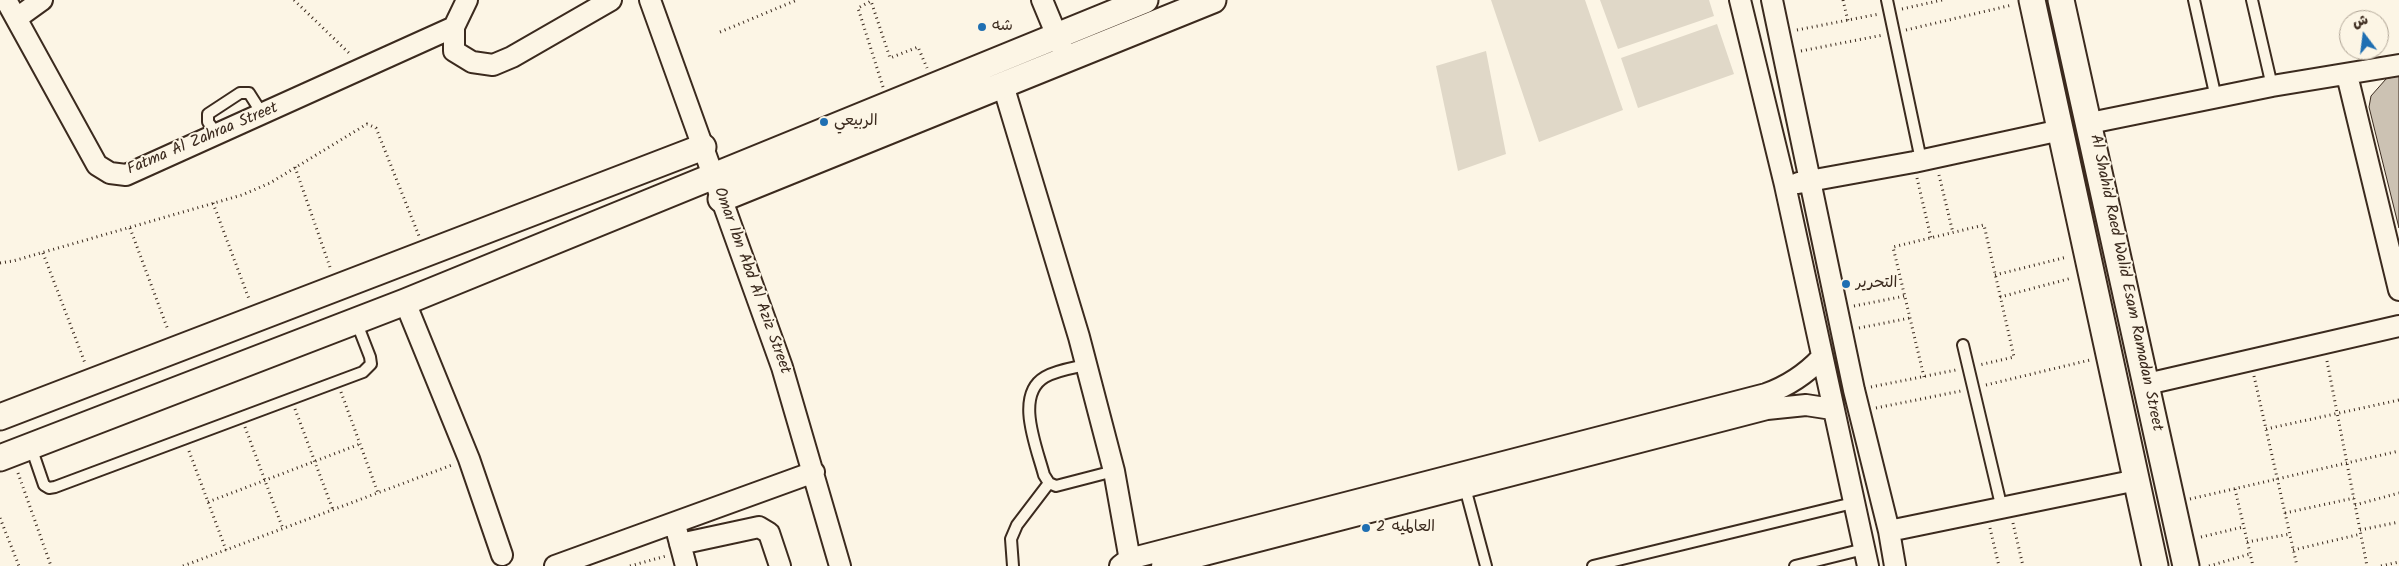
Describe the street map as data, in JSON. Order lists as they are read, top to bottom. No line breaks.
{"streets":{"street":["Fatma Al Zahraa Street","Omar Ibn Abd Al Aziz Street","Al Shahid Raed Walid Esam Ramadan Street"]},"places":["شه","الربيعي","التحرير","العالميه 2"],"north":"top"}
